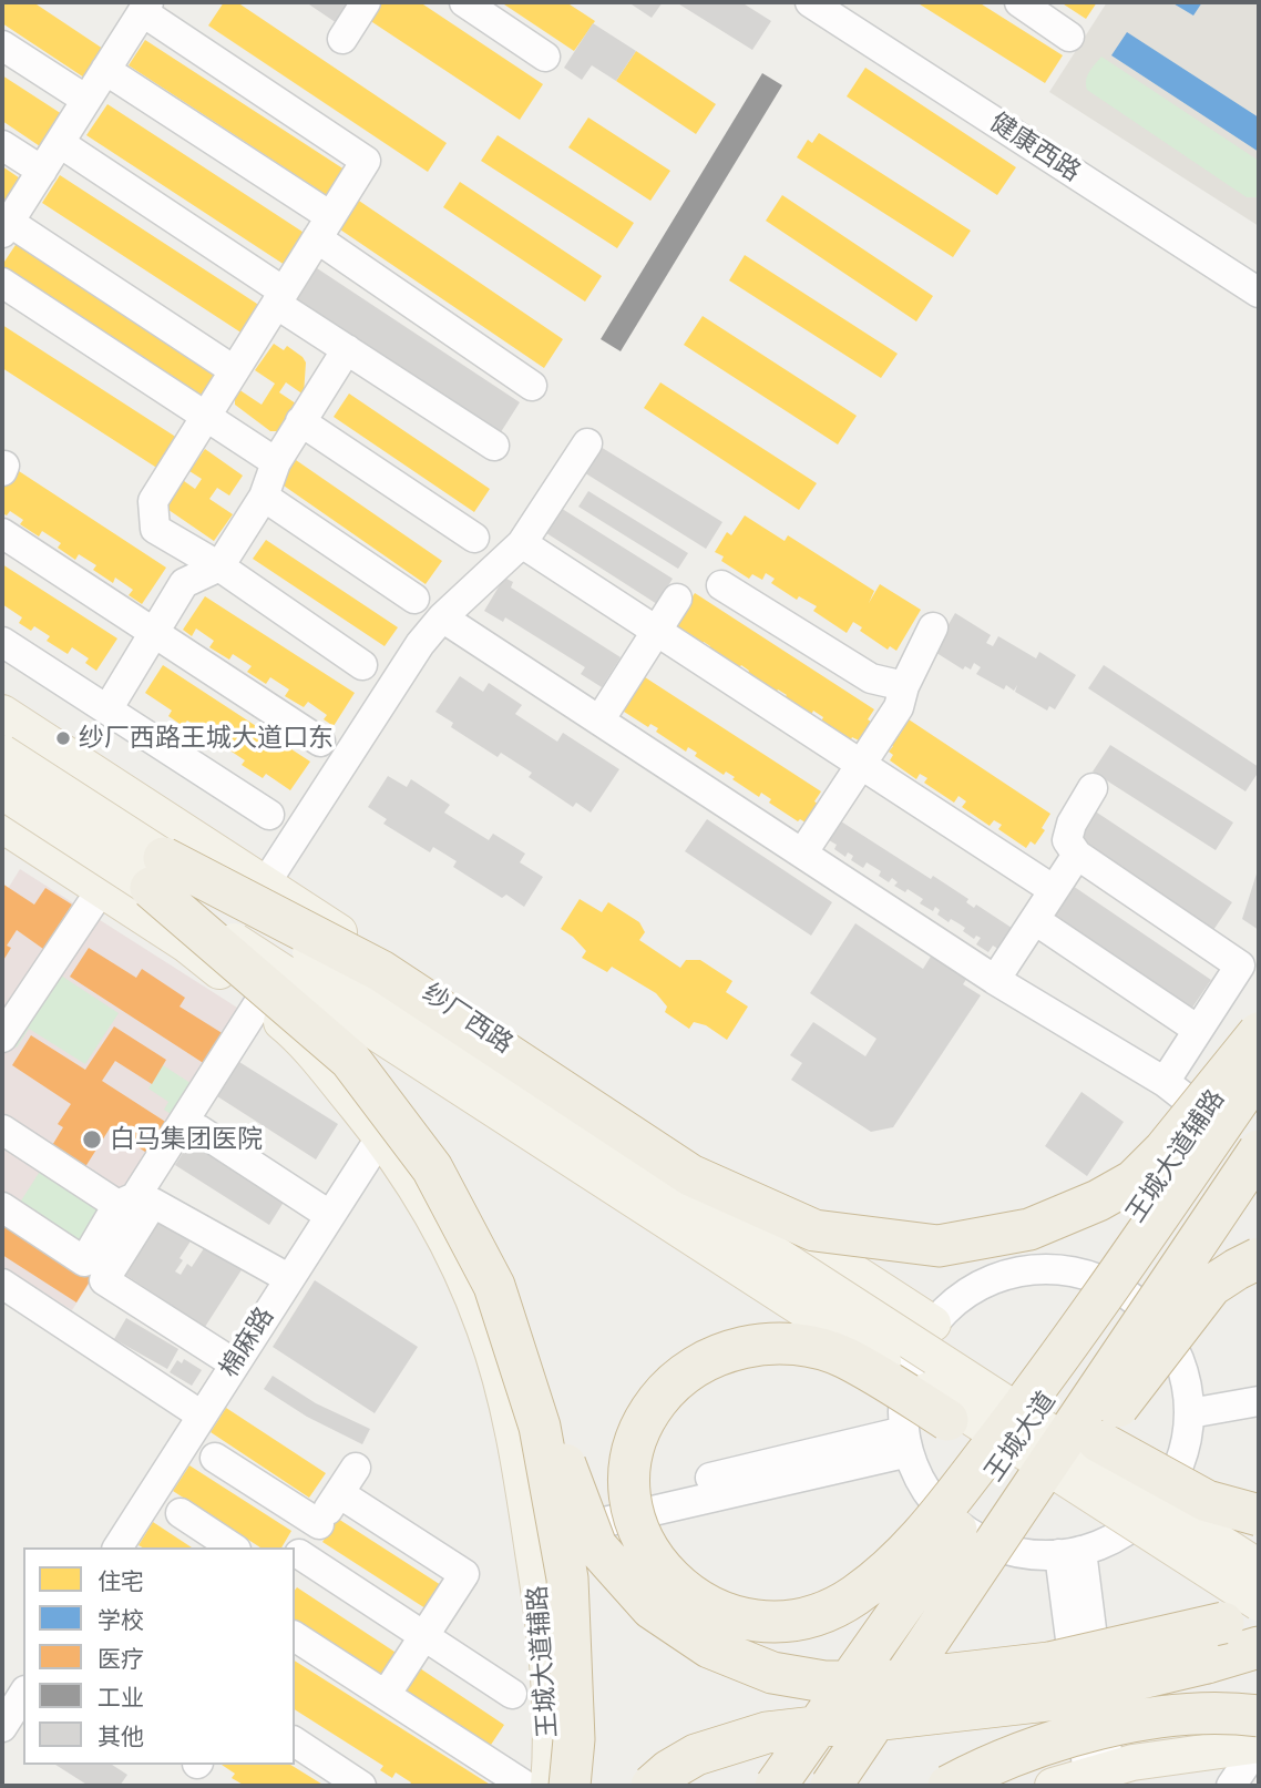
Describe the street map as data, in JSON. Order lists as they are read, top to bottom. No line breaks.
{"streets":{"highway":["王城大道"],"main road":["纱厂西路","王城大道辅路"],"street":["健康西路","棉麻路"]},"places":["纱厂西路王城大道口东","白马集团医院"],"legend":["住宅","学校","医疗","工业","其他"]}
